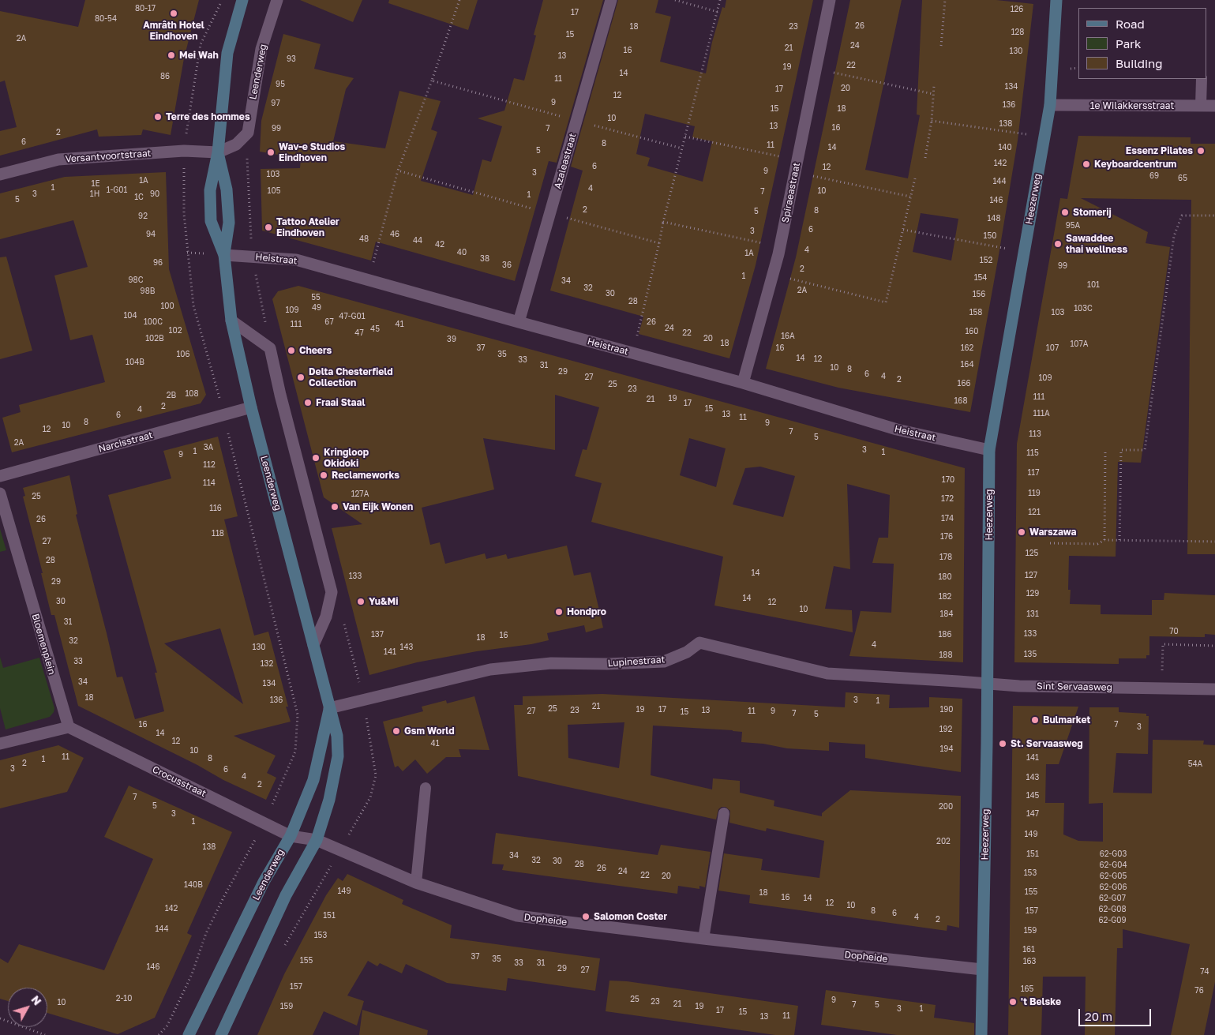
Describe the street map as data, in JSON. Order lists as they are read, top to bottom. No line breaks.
{"streets":{"main road":["Leenderweg","Heezerweg"],"street":["1e Wilakkersstraat","Versantvoortstraat","Azaleastraat","Spiraeastraat","Heistraat","Narcisstraat","Bloemenplein","Lupinestraat","Sint Servaasweg","Crocusstraat","Dopheide"]},"crossings":[["Leenderweg","Versantvoortstraat"],["Leenderweg","Heistraat"],["Leenderweg","Narcisstraat"],["Leenderweg","Lupinestraat"],["Leenderweg","Crocusstraat"],["Leenderweg","Dopheide"],["1e Wilakkersstraat","Heezerweg"],["Azaleastraat","Heistraat"],["Spiraeastraat","Heistraat"],["Heezerweg","Heistraat"],["Heezerweg","Lupinestraat"],["Heezerweg","Sint Servaasweg"],["Heezerweg","Dopheide"],["Bloemenplein","Crocusstraat"],["Lupinestraat","Sint Servaasweg"],["Crocusstraat","Dopheide"]],"places":["Amrâth Hotel Eindhoven","Mei Wah","Terre des hommes","Essenz Pilates","Wav-e Studios Eindhoven","Keyboardcentrum","Stomerij","Tattoo Atelier Eindhoven","Sawaddee thai wellness","Cheers","Delta Chesterfield Collection","Fraai Staal","Kringloop Okidoki","Reclameworks","Van Eijk Wonen","Warszawa","Yu&Mi","Hondpro","Bulmarket","Gsm World","St. Servaasweg","Salomon Coster","'t Belske"],"house_numbers":["80-17","126","17","80-54","26","18","23","128","15","2A","24","21","16","130","13","93","22","19","14","86","11","95","134","20","17","12","9","97","136","15","18","10","138","13","16","99","7","2","6","8","11","14","140","5","142","6","12","9","3","103","69","65","1A","144","1E","1","4","1-G01","105","10","7","3","1H","90","1","1C","5","146","2","8","5","92","148","95A","6","3","94","46","150","48","44","42","4","40","1A","38","152","96","36","99","2","1","154","98C","34","101","32","2A","98B","30","156","55","28","100","49","103C","109","158","103","104","47-G01","100C","67","26","111","41","24","45","102","160","47","22","16A","102B","20","39","18","107A","37","16","162","107","106","35","14","12","33","104B","164","31","10","8","29","6","4","27","109","2","166","25","23","108","2B","111","19","21","168","17","2","15","4","111A","13","6","11","8","9","10","12","7","113","5","2A","3A","3","1","1","115","9","112","117","170","114","119","127A","25","172","116","121","174","26","118","176","27","125","178","28","14","127","133","180","29","129","182","14","30","12","10","184","131","31","70","133","137","186","16","18","32","4","130","143","141","135","188","33","132","34","134","18","136","3","1","21","25","19","17","190","23","13","27","11","9","15","7","5","16","7","3","192","14","12","41","194","10","11","141","8","1","2","54A","3","6","4","143","2","145","7","5","200","3","147","1","149","202","138","151","62-G03","34","32","30","28","62-G04","26","24","153","22","20","62-G05","140B","62-G06","149","155","18","16","14","62-G07","12","10","142","62-G08","8","157","6","151","4","2","62-G09","144","159","153","161","37","35","155","163","33","31","146","29","27","74","157","165","76","2-10","25","9","23","10","21","7","5","159","19","3","1","17","15","11","13"],"legend":["Road","Park","Building"],"scale_bar":"20 m","north":"top right"}
